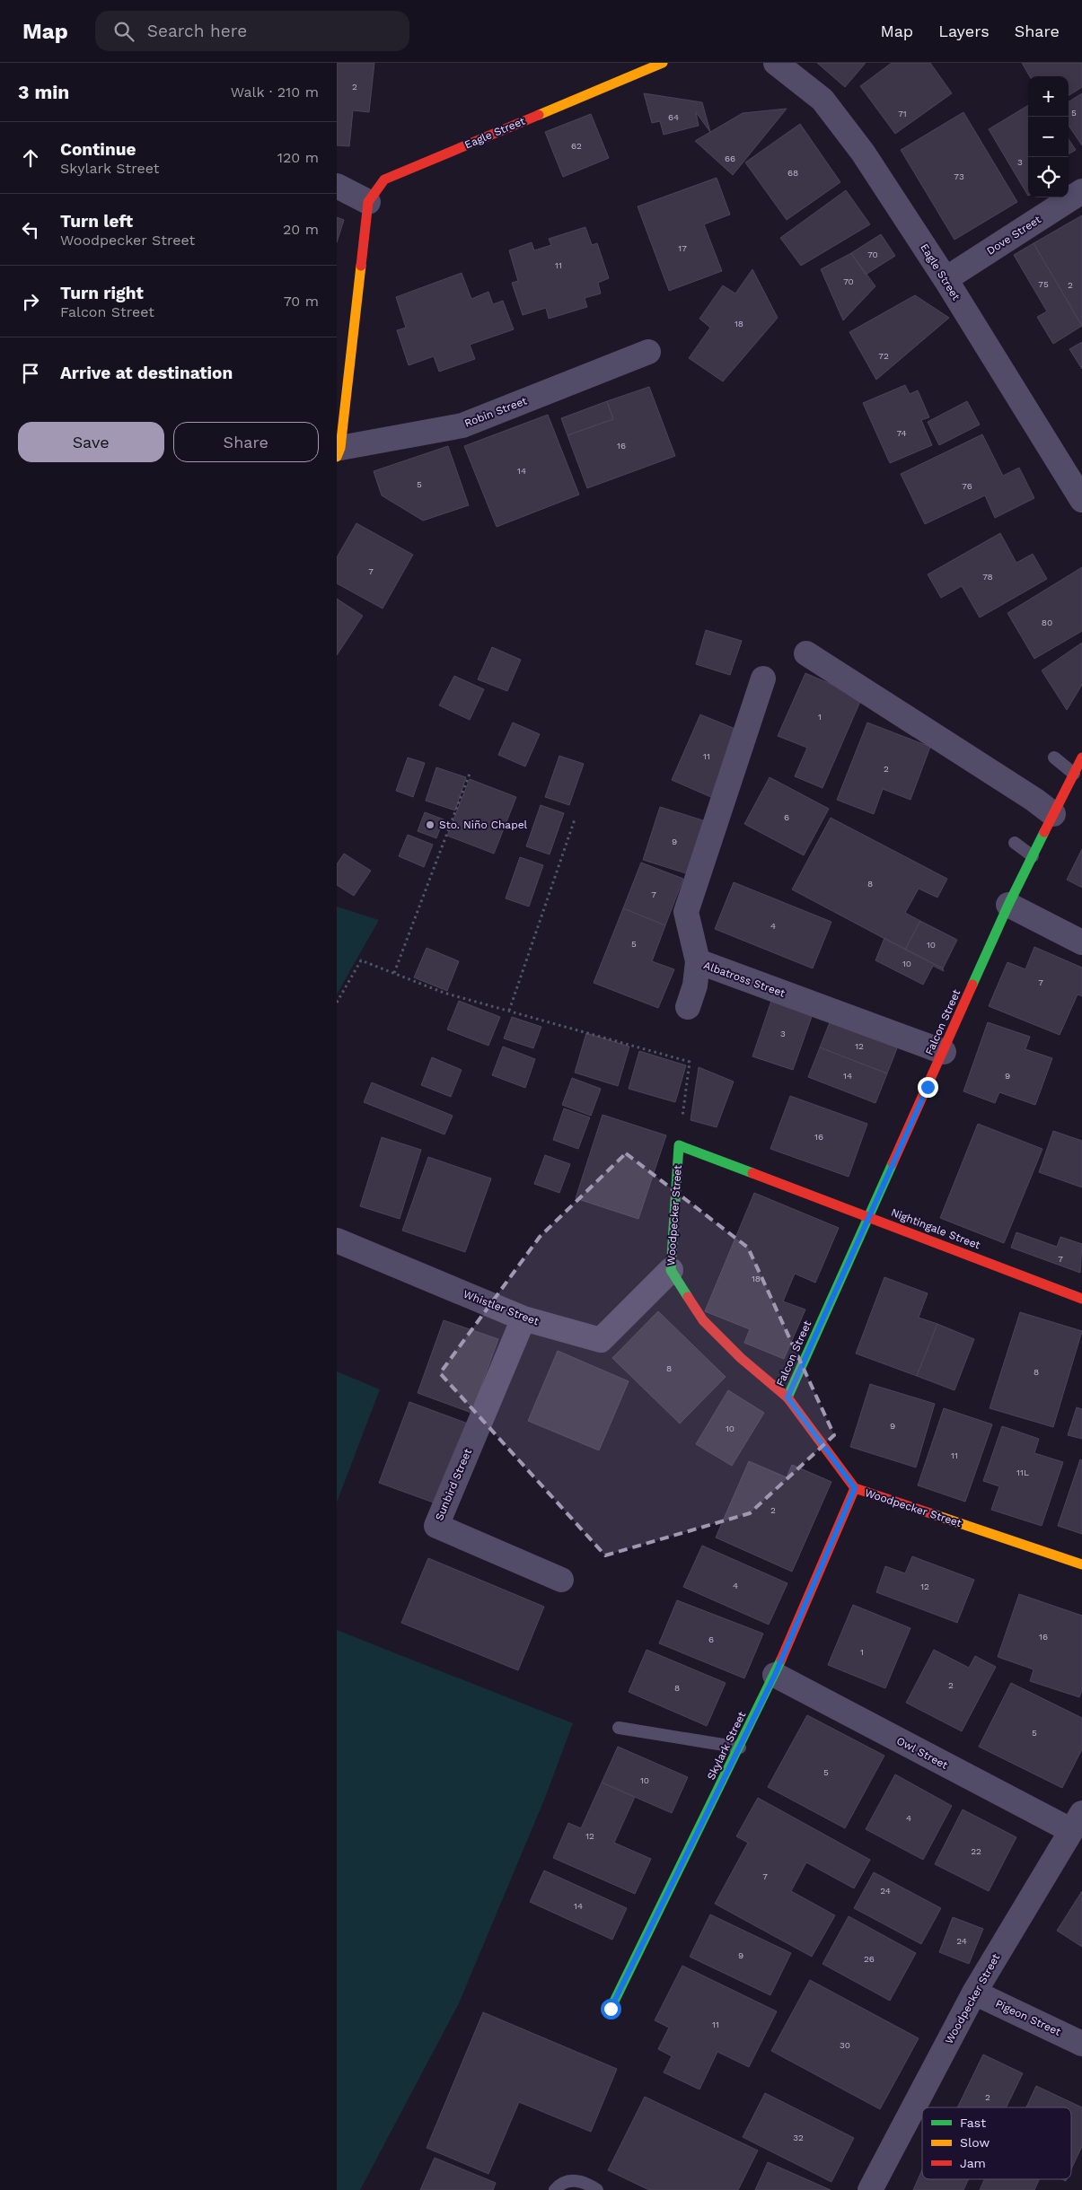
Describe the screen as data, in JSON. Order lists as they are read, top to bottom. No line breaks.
{"streets":{"street":["Eagle Street","Dove Street","Robin Street","Albatross Street","Falcon Street","Woodpecker Street","Nightingale Street","Whistler Street","Sunbird Street","Skylark Street","Owl Street","Pigeon Street"]},"crossings":[["Eagle Street","Dove Street"],["Albatross Street","Falcon Street"],["Falcon Street","Woodpecker Street"],["Falcon Street","Nightingale Street"],["Woodpecker Street","Nightingale Street"],["Woodpecker Street","Whistler Street"],["Woodpecker Street","Skylark Street"],["Woodpecker Street","Owl Street"],["Woodpecker Street","Pigeon Street"],["Whistler Street","Sunbird Street"],["Skylark Street","Owl Street"]],"places":["Sto. Niño Chapel"],"house_numbers":["2","5","71","64","62","66","3","68","73","17","70","11","70","75","2","18","72","74","16","14","5","76","7","78","80","1","11","2","6","9","8","7","4","5","10","10","7","3","12","14","9","16","7","18","8","8","9","10","11","11L","2","4","12","16","6","1","2","8","5","5","10","4","12","22","7","24","14","24","9","26","11","30","2","32"],"legend":["Fast","Slow","Jam"],"page":{"header":"Map","search":"Search here","nav":["Map","Layers","Share"],"heading":["3 min","Walk · 210 m"],"map_buttons":["+","−"],"list":[["Continue","Skylark Street","120 m"],["Turn left","Woodpecker Street","20 m"],["Turn right","Falcon Street","70 m"],"Arrive at destination"],"buttons":["Save","Share"]}}
